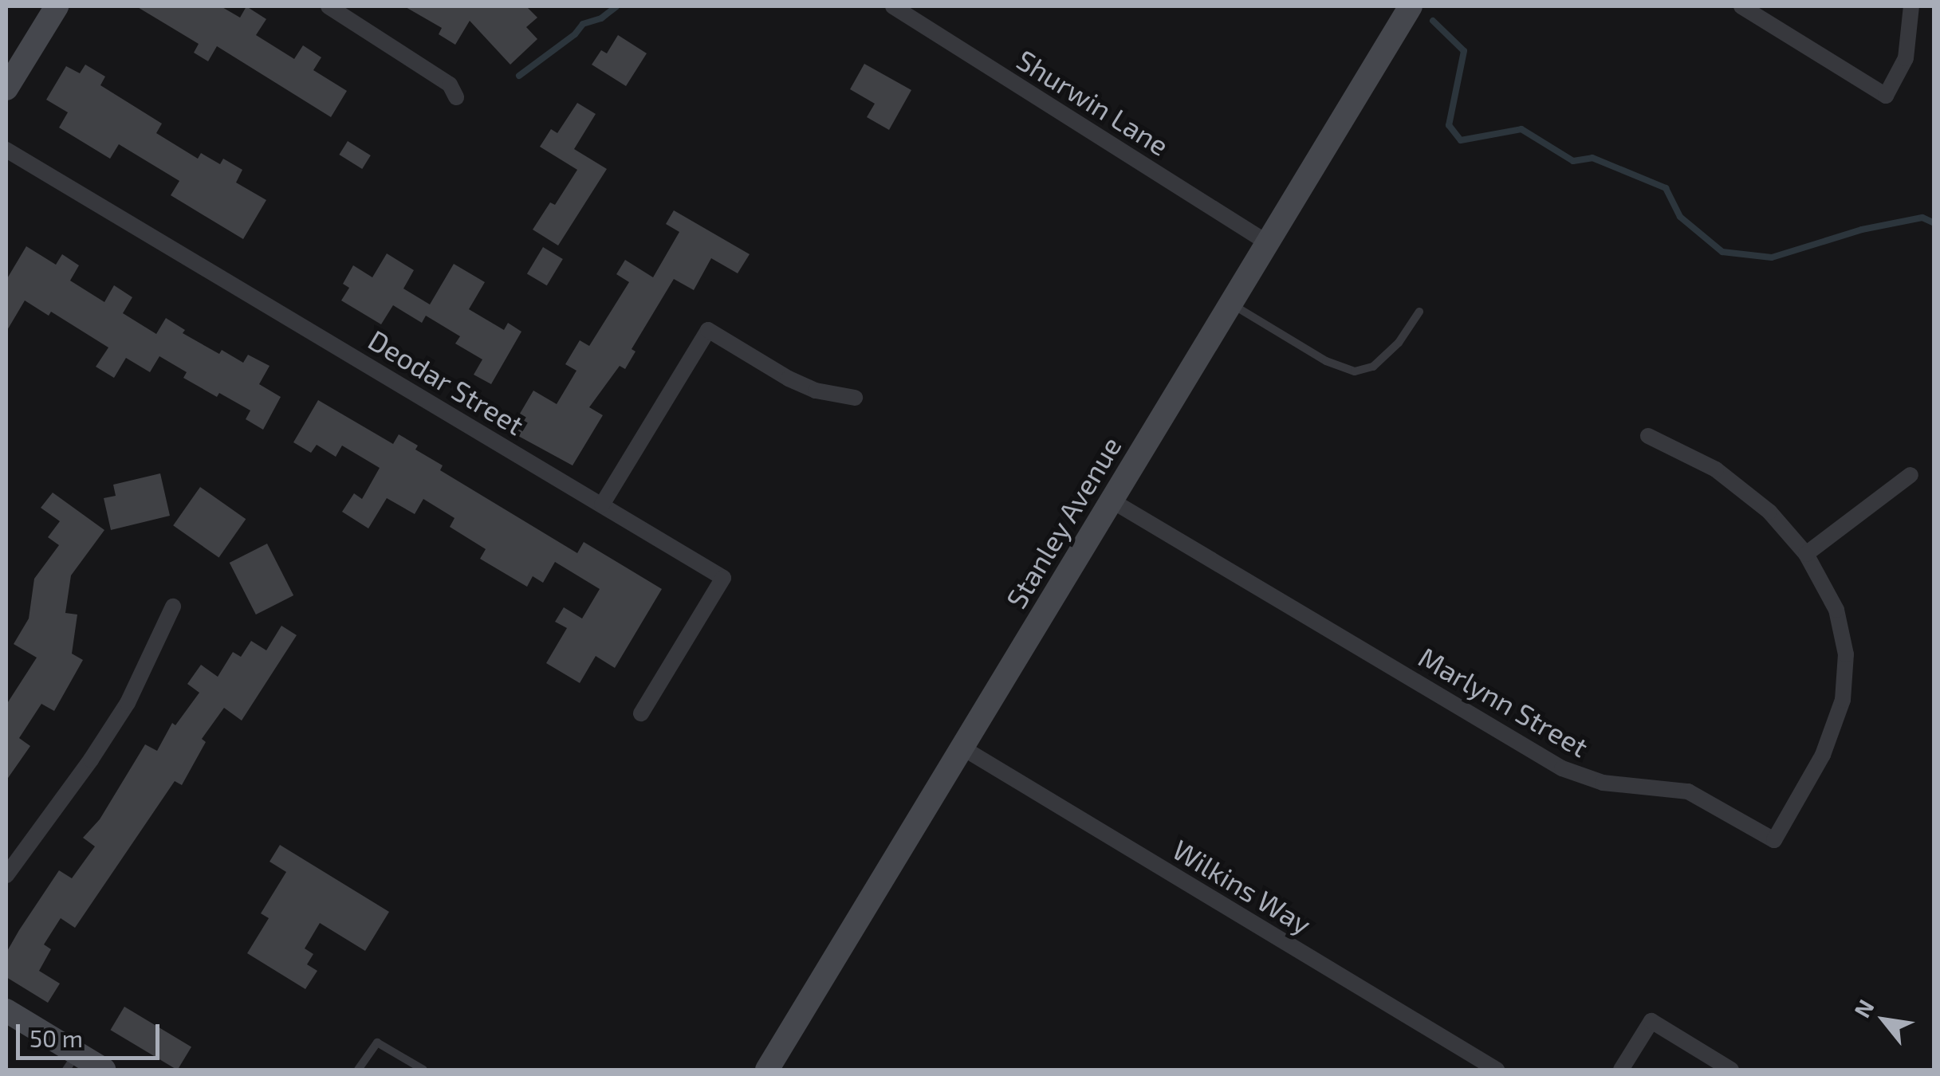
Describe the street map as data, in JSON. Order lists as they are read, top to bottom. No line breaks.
{"streets":{"street":["Shurwin Lane","Deodar Street","Stanley Avenue","Marlynn Street","Wilkins Way"]},"crossings":[["Shurwin Lane","Stanley Avenue"],["Stanley Avenue","Marlynn Street"],["Stanley Avenue","Wilkins Way"]],"scale_bar":"50 m","north":"top left"}
